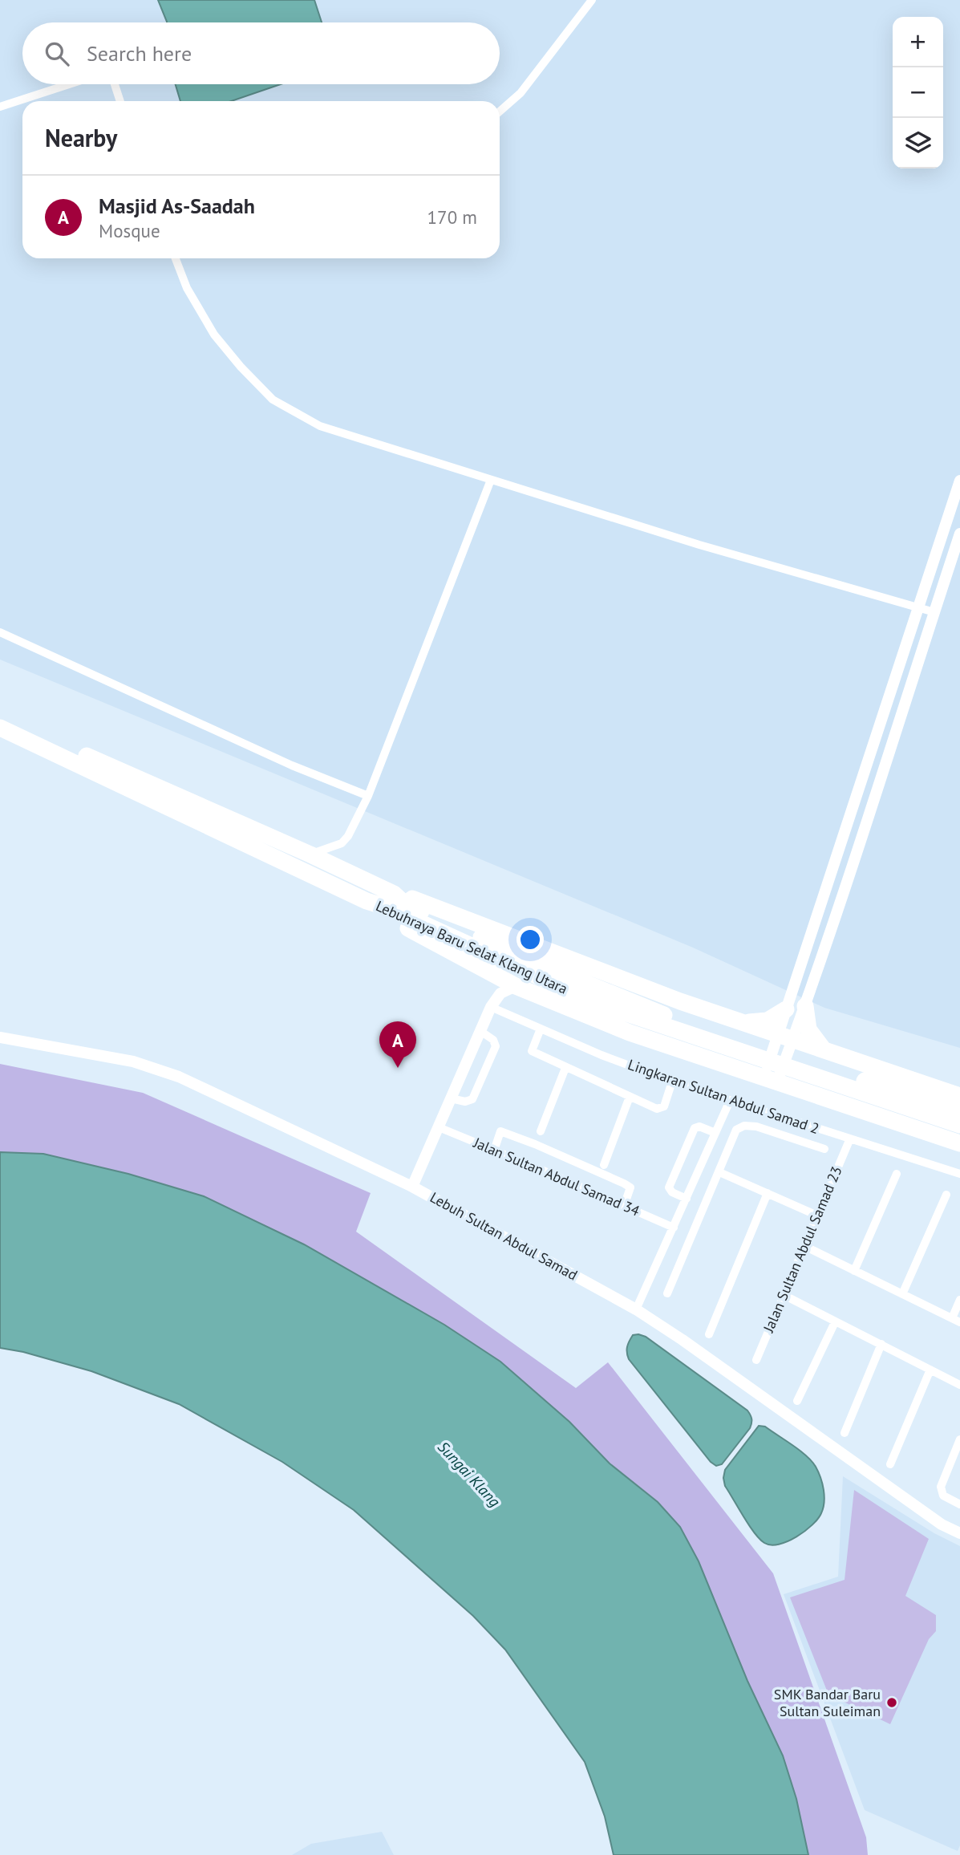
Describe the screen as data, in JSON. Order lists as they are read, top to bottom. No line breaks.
{"streets":{"highway":["Lebuhraya Baru Selat Klang Utara"],"street":["Lingkaran Sultan Abdul Samad 2","Jalan Sultan Abdul Samad 34","Lebuh Sultan Abdul Samad","Jalan Sultan Abdul Samad 23"]},"crossings":[["Lingkaran Sultan Abdul Samad 2","Jalan Sultan Abdul Samad 23"]],"water":["Sungai Klang"],"places":["SMK Bandar Baru Sultan Suleiman"],"page":{"map_buttons":["+","−"],"search":"Search here","heading":"Nearby","list":[{"mark":"A","name":"Masjid As-Saadah","note":"Mosque","value":"170 m"}],"pins":"A"}}
